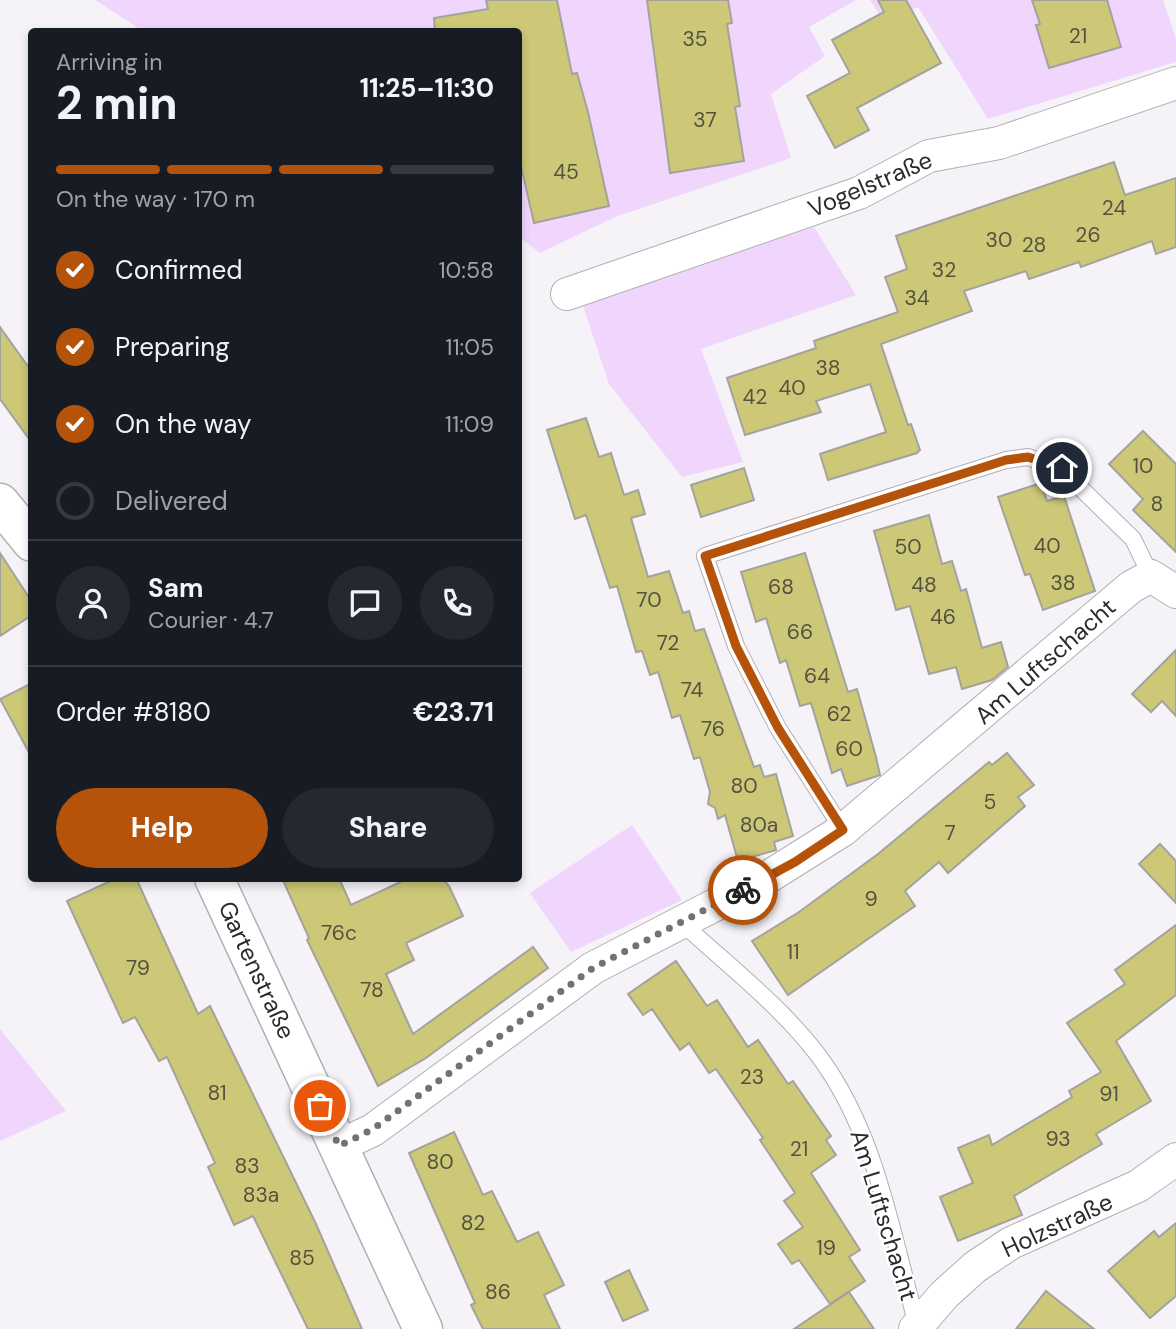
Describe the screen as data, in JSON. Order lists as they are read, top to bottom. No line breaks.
{"streets":{"street":["Vogelstraße","Am Luftschacht","Gartenstraße","Holzstraße"]},"crossings":[["Am Luftschacht","Gartenstraße"],["Am Luftschacht","Holzstraße"]],"house_numbers":["21","35","37","45","24","26","30","28","32","34","38","40","42","10","8","40","50","38","48","68","70","46","66","72","64","74","62","76","60","80","5","80a","7","9","76c","11","79","78","23","81","91","93","21","80","83","83a","82","19","85","86"],"page":{"heading":["2 min","Arriving in","11:25–11:30"],"panel":["Sam","Courier · 4.7","Order #8180","€23.71"],"bar":"On the way · 170 m","list":[["Confirmed","10:58"],["Preparing","11:05"],["On the way","11:09"],"Delivered"],"buttons":["Help","Share"]}}
